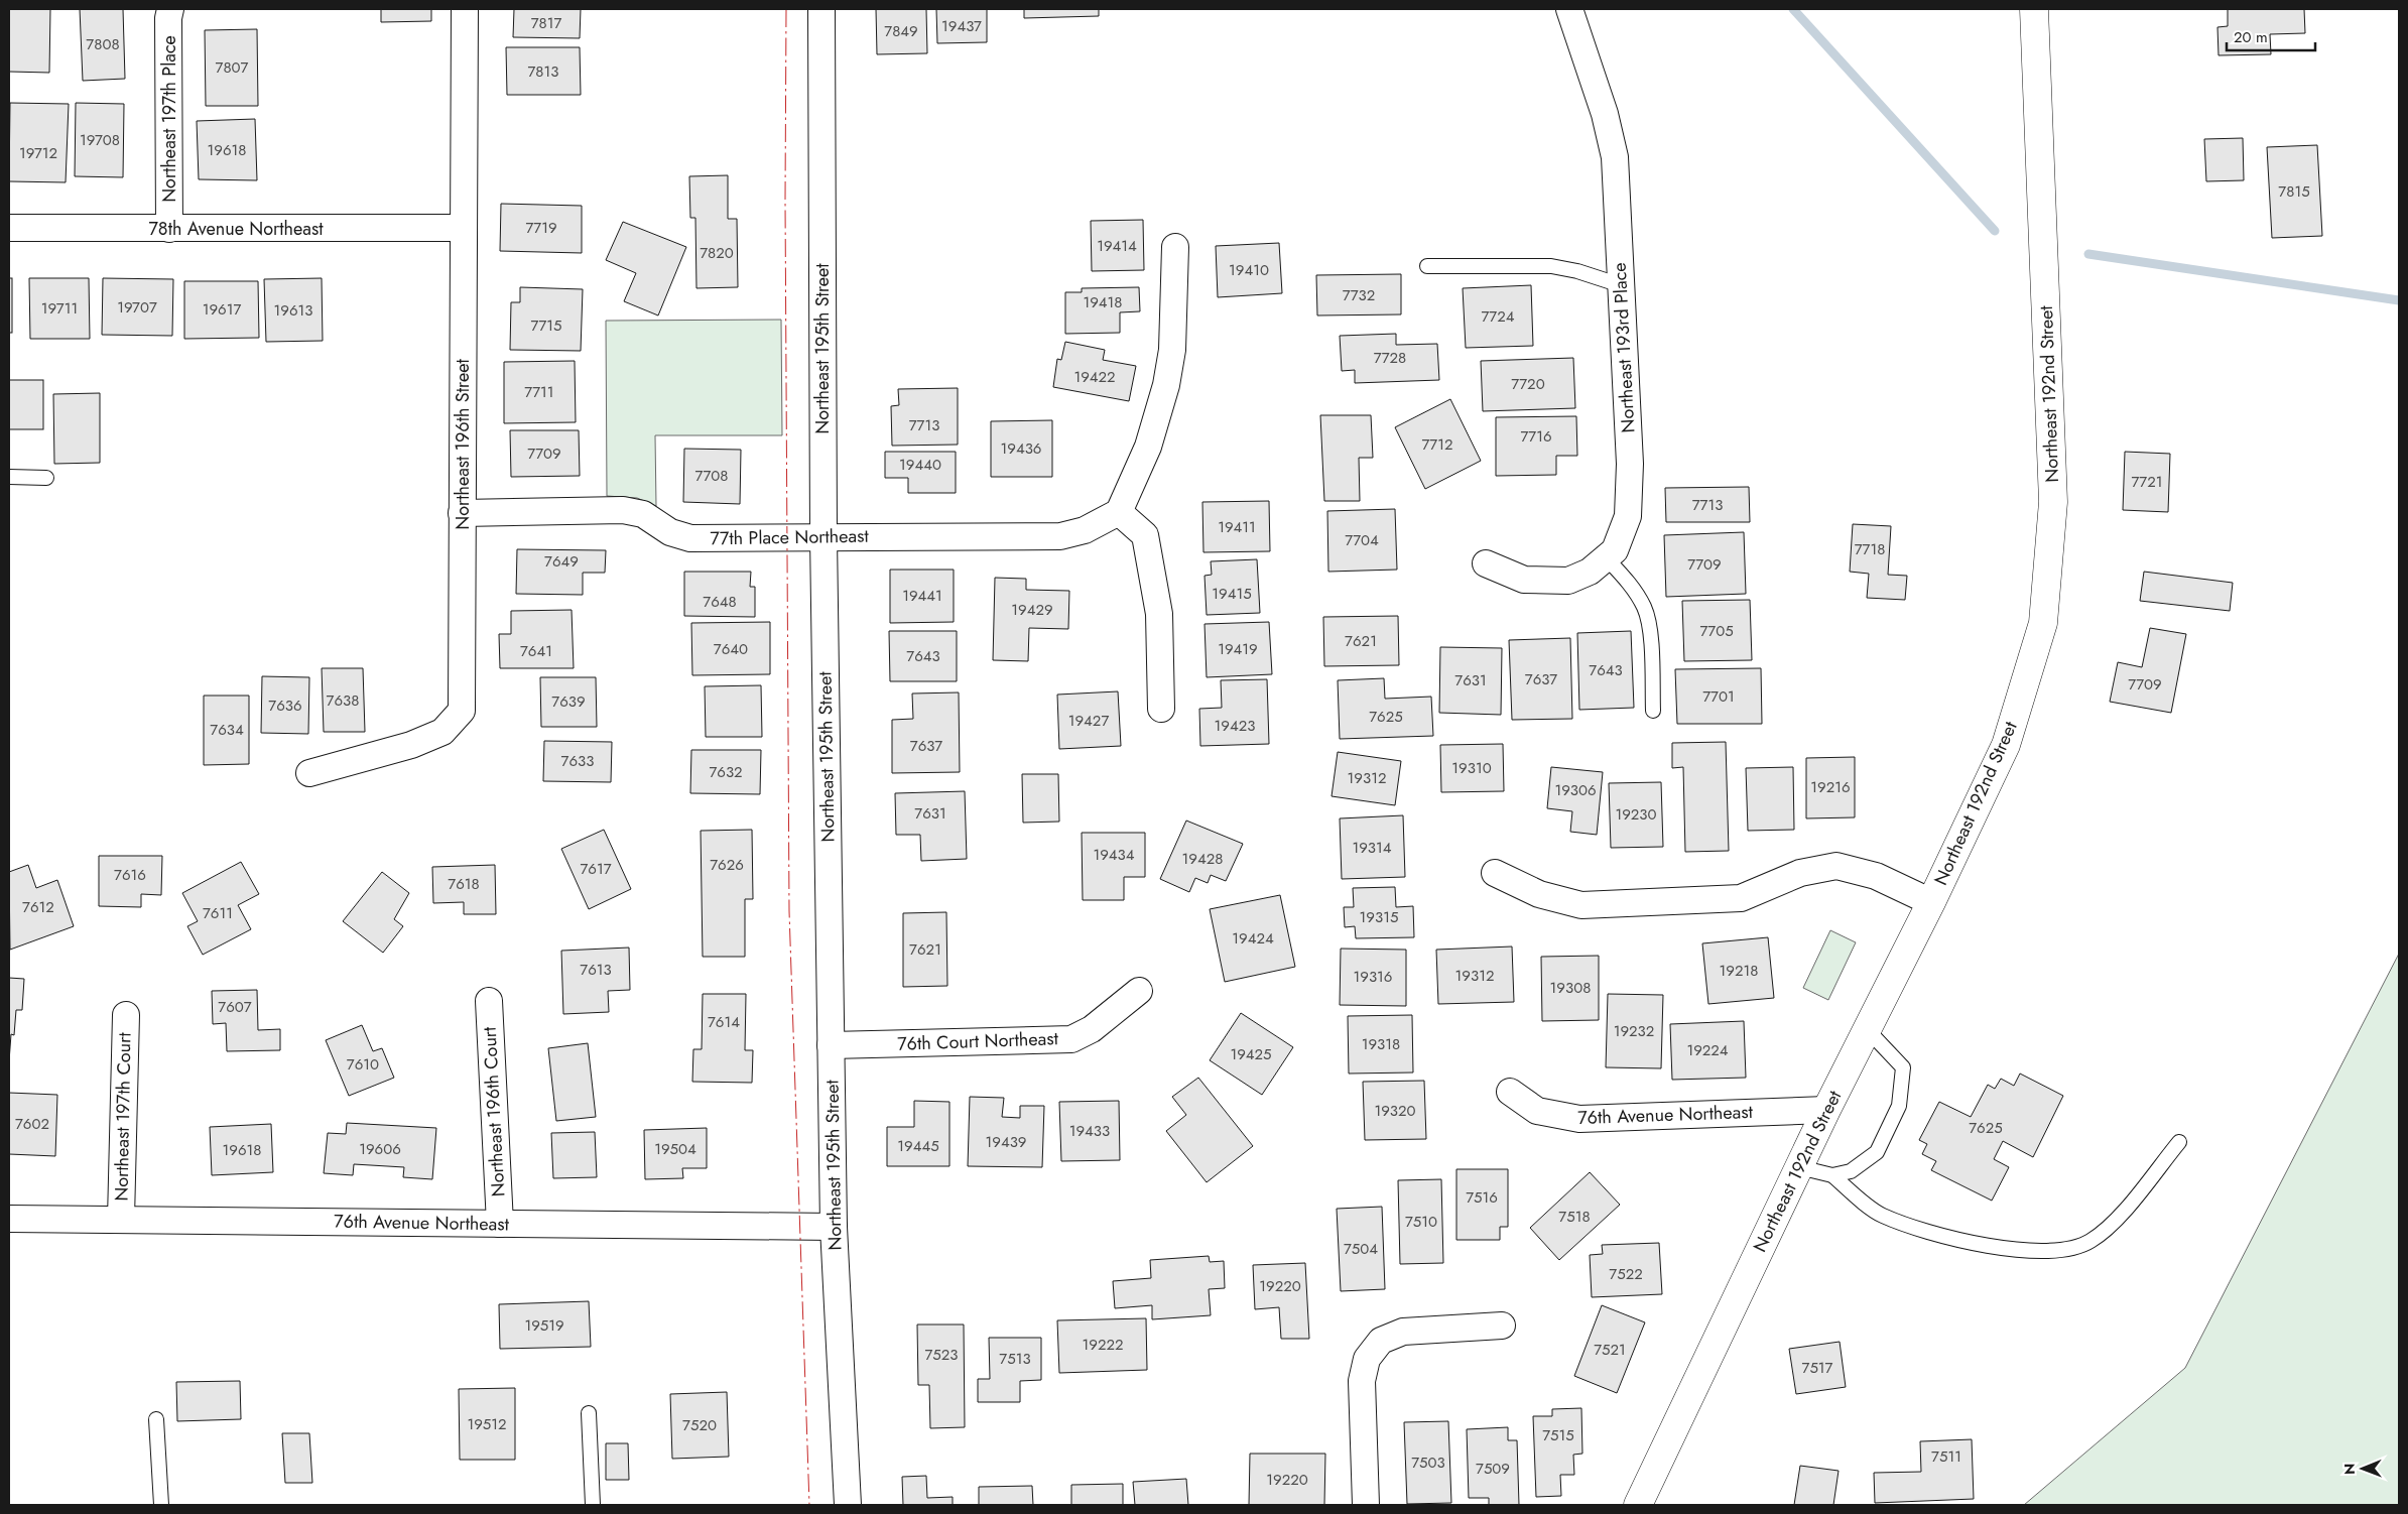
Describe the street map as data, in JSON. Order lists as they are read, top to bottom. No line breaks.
{"streets":{"street":["Northeast 197th Place","78th Avenue Northeast","Northeast 193rd Place","Northeast 195th Street","Northeast 192nd Street","Northeast 196th Street","77th Place Northeast","76th Court Northeast","Northeast 196th Court","76th Avenue Northeast","Northeast 197th Court"]},"crossings":[["Northeast 197th Place","78th Avenue Northeast"],["78th Avenue Northeast","Northeast 196th Street"],["Northeast 195th Street","77th Place Northeast"],["Northeast 195th Street","76th Court Northeast"],["Northeast 195th Street","76th Avenue Northeast"],["Northeast 192nd Street","76th Avenue Northeast"],["Northeast 196th Street","77th Place Northeast"],["Northeast 196th Court","76th Avenue Northeast"],["76th Avenue Northeast","Northeast 197th Court"]],"house_numbers":["7817","19437","7849","7808","7807","7813","19708","19618","19712","7815","7719","19414","7820","19410","7732","19418","19707","19711","19617","19613","7724","7715","7728","19422","7720","7711","7713","7716","7712","19436","7709","19440","7708","7721","7713","19411","7704","7718","7649","7709","19415","19441","7648","19429","7705","7621","7640","19419","7641","7643","7643","7637","7631","7709","7701","7638","7639","7636","7625","19427","19423","7634","7637","7633","19310","7632","19312","19216","19306","7631","19230","19314","19434","19428","7626","7617","7616","7618","7612","7611","19315","19424","7621","7613","19218","19312","19316","19308","7607","7614","19232","19318","19224","19425","7610","19320","7602","7625","19433","19439","19445","19606","19504","19618","7516","7518","7510","7504","7522","19220","19519","19222","7521","7523","7513","7517","19512","7520","7515","7511","7503","7509","19220"],"scale_bar":"20 m","north":"left"}
